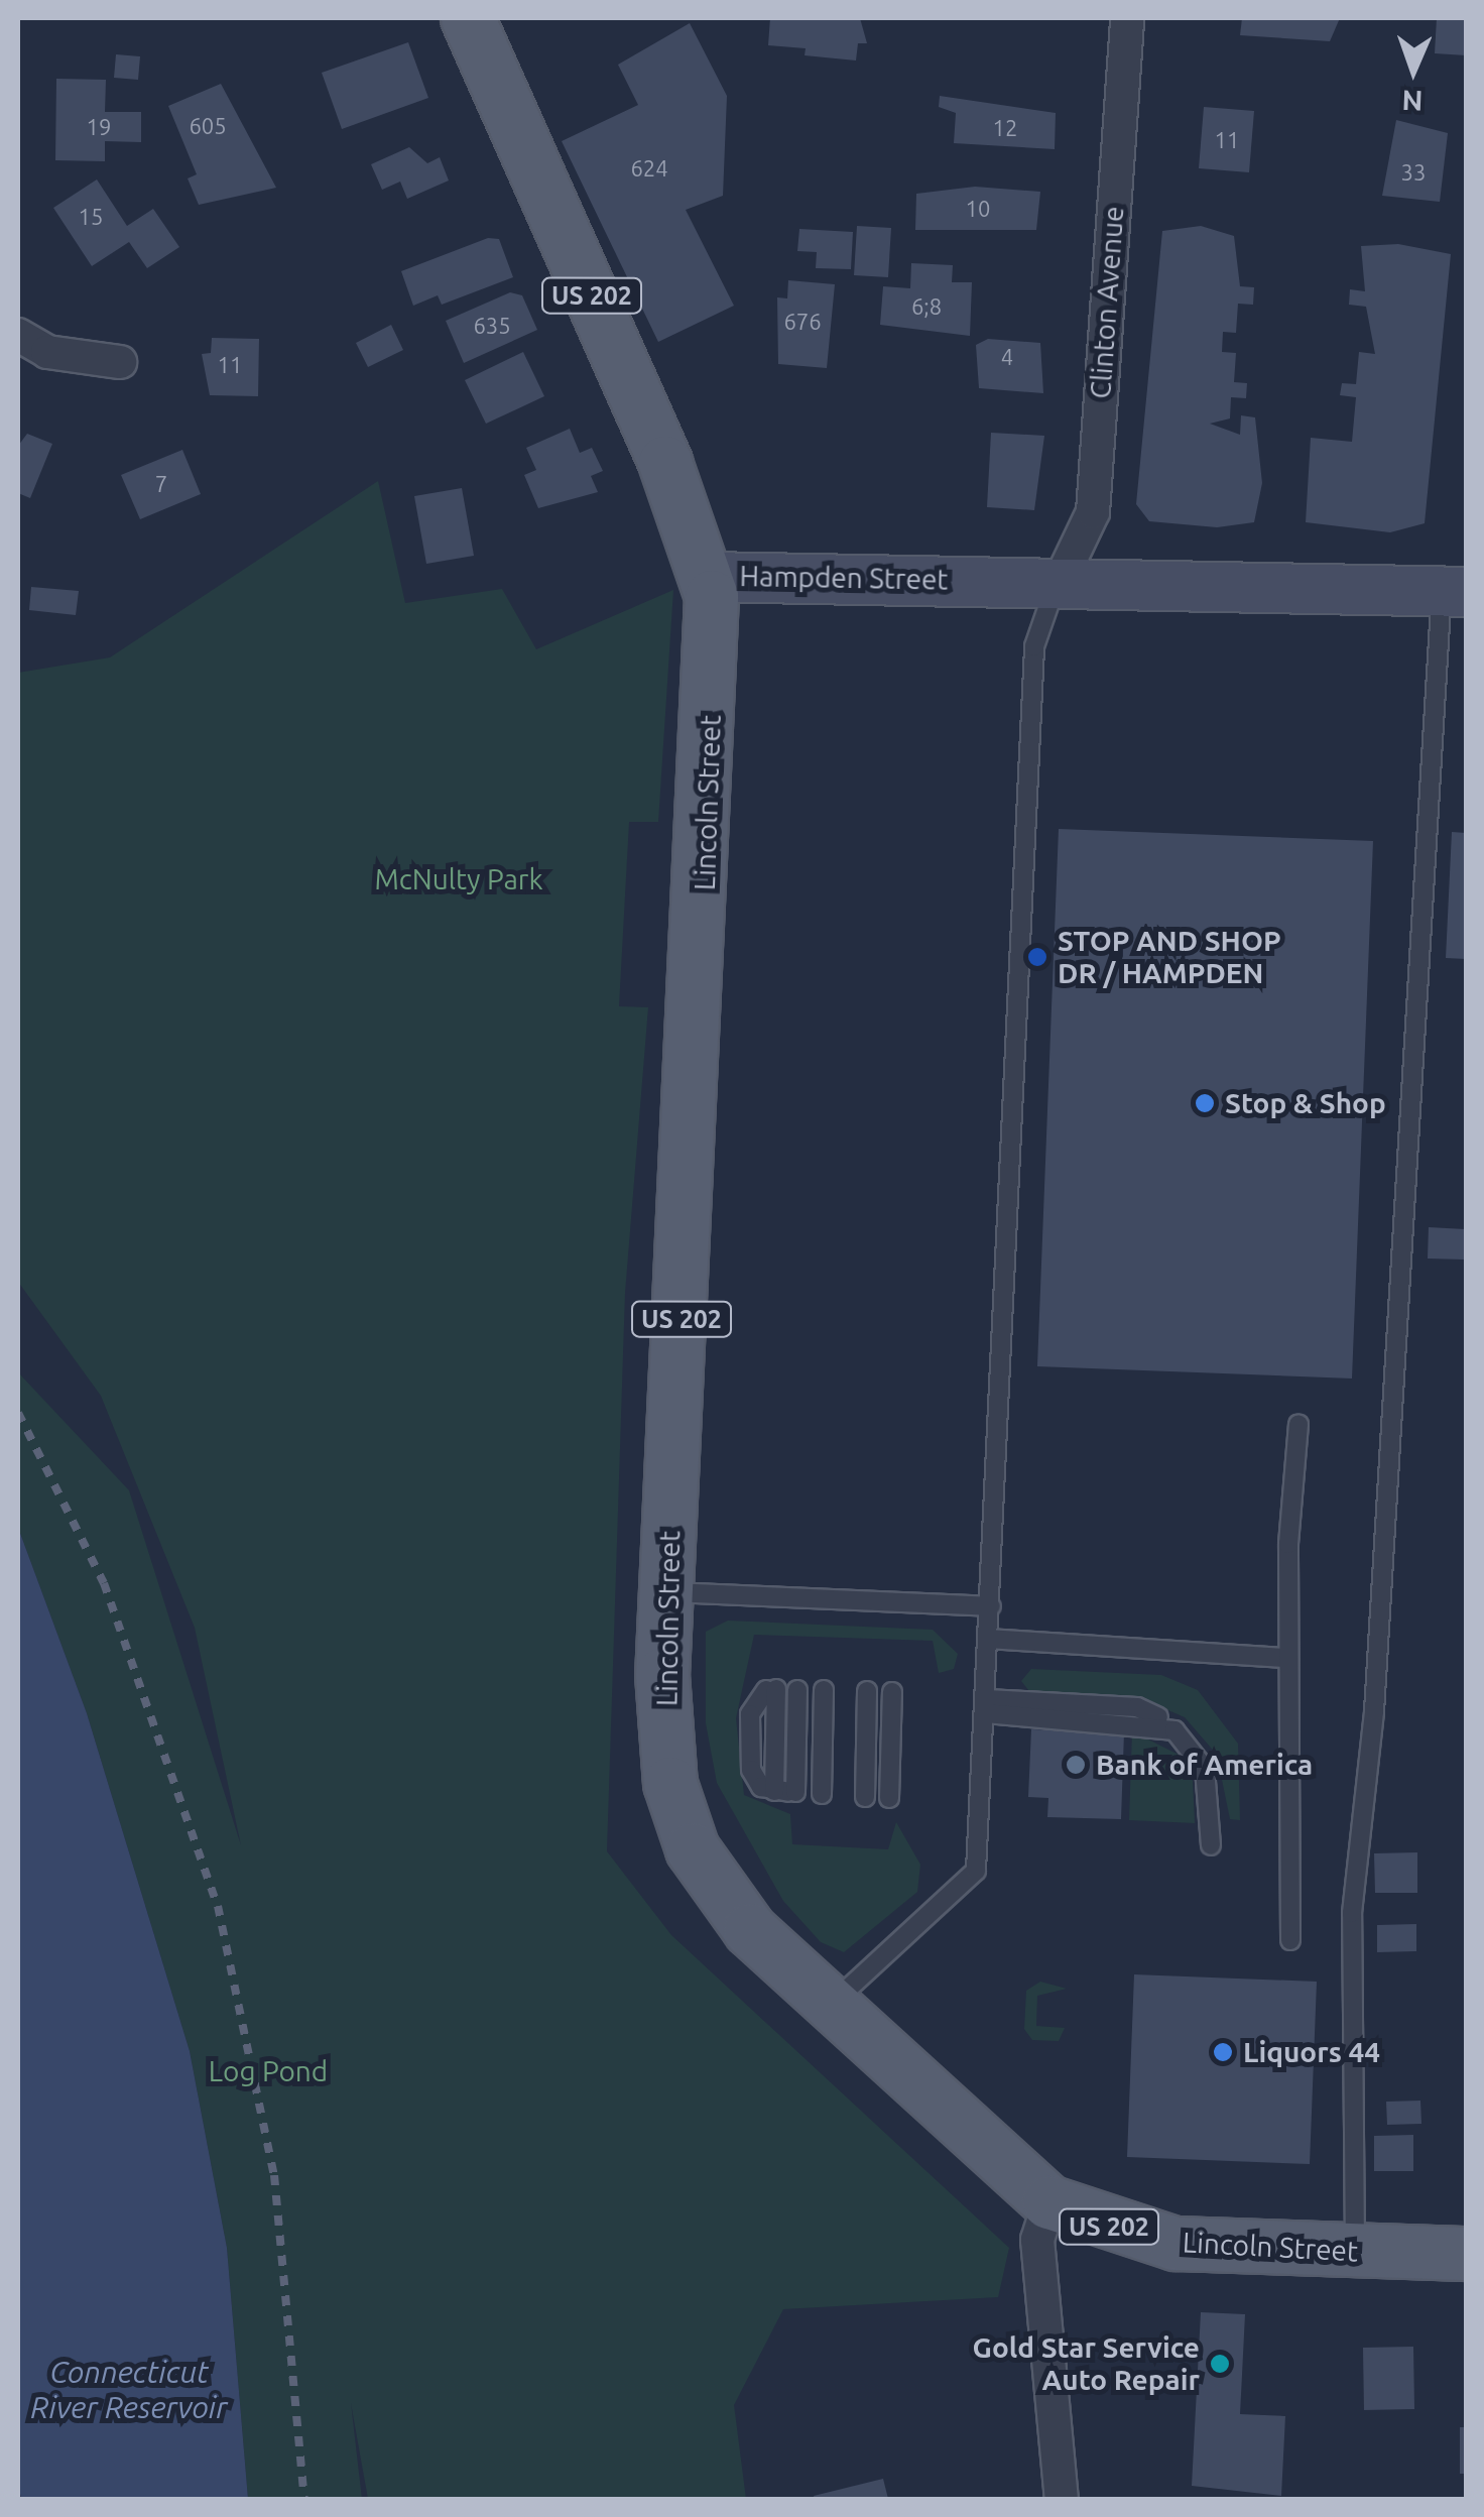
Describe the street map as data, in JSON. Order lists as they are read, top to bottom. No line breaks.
{"streets":{"main road":["US 202","Hampden Street","Lincoln Street"],"street":["Clinton Avenue"]},"crossings":[["Clinton Avenue","Hampden Street"],["Hampden Street","Lincoln Street"]],"water":["Connecticut River Reservoir"],"parks":["McNulty Park","Log Pond"],"places":["STOP AND SHOP DR / HAMPDEN","Stop & Shop","Bank of America","Liquors 44","Gold Star Service Auto Repair"],"house_numbers":["605","19","12","11","624","33","10","15","6;8","676","635","4","11","7"],"north":"bottom"}
